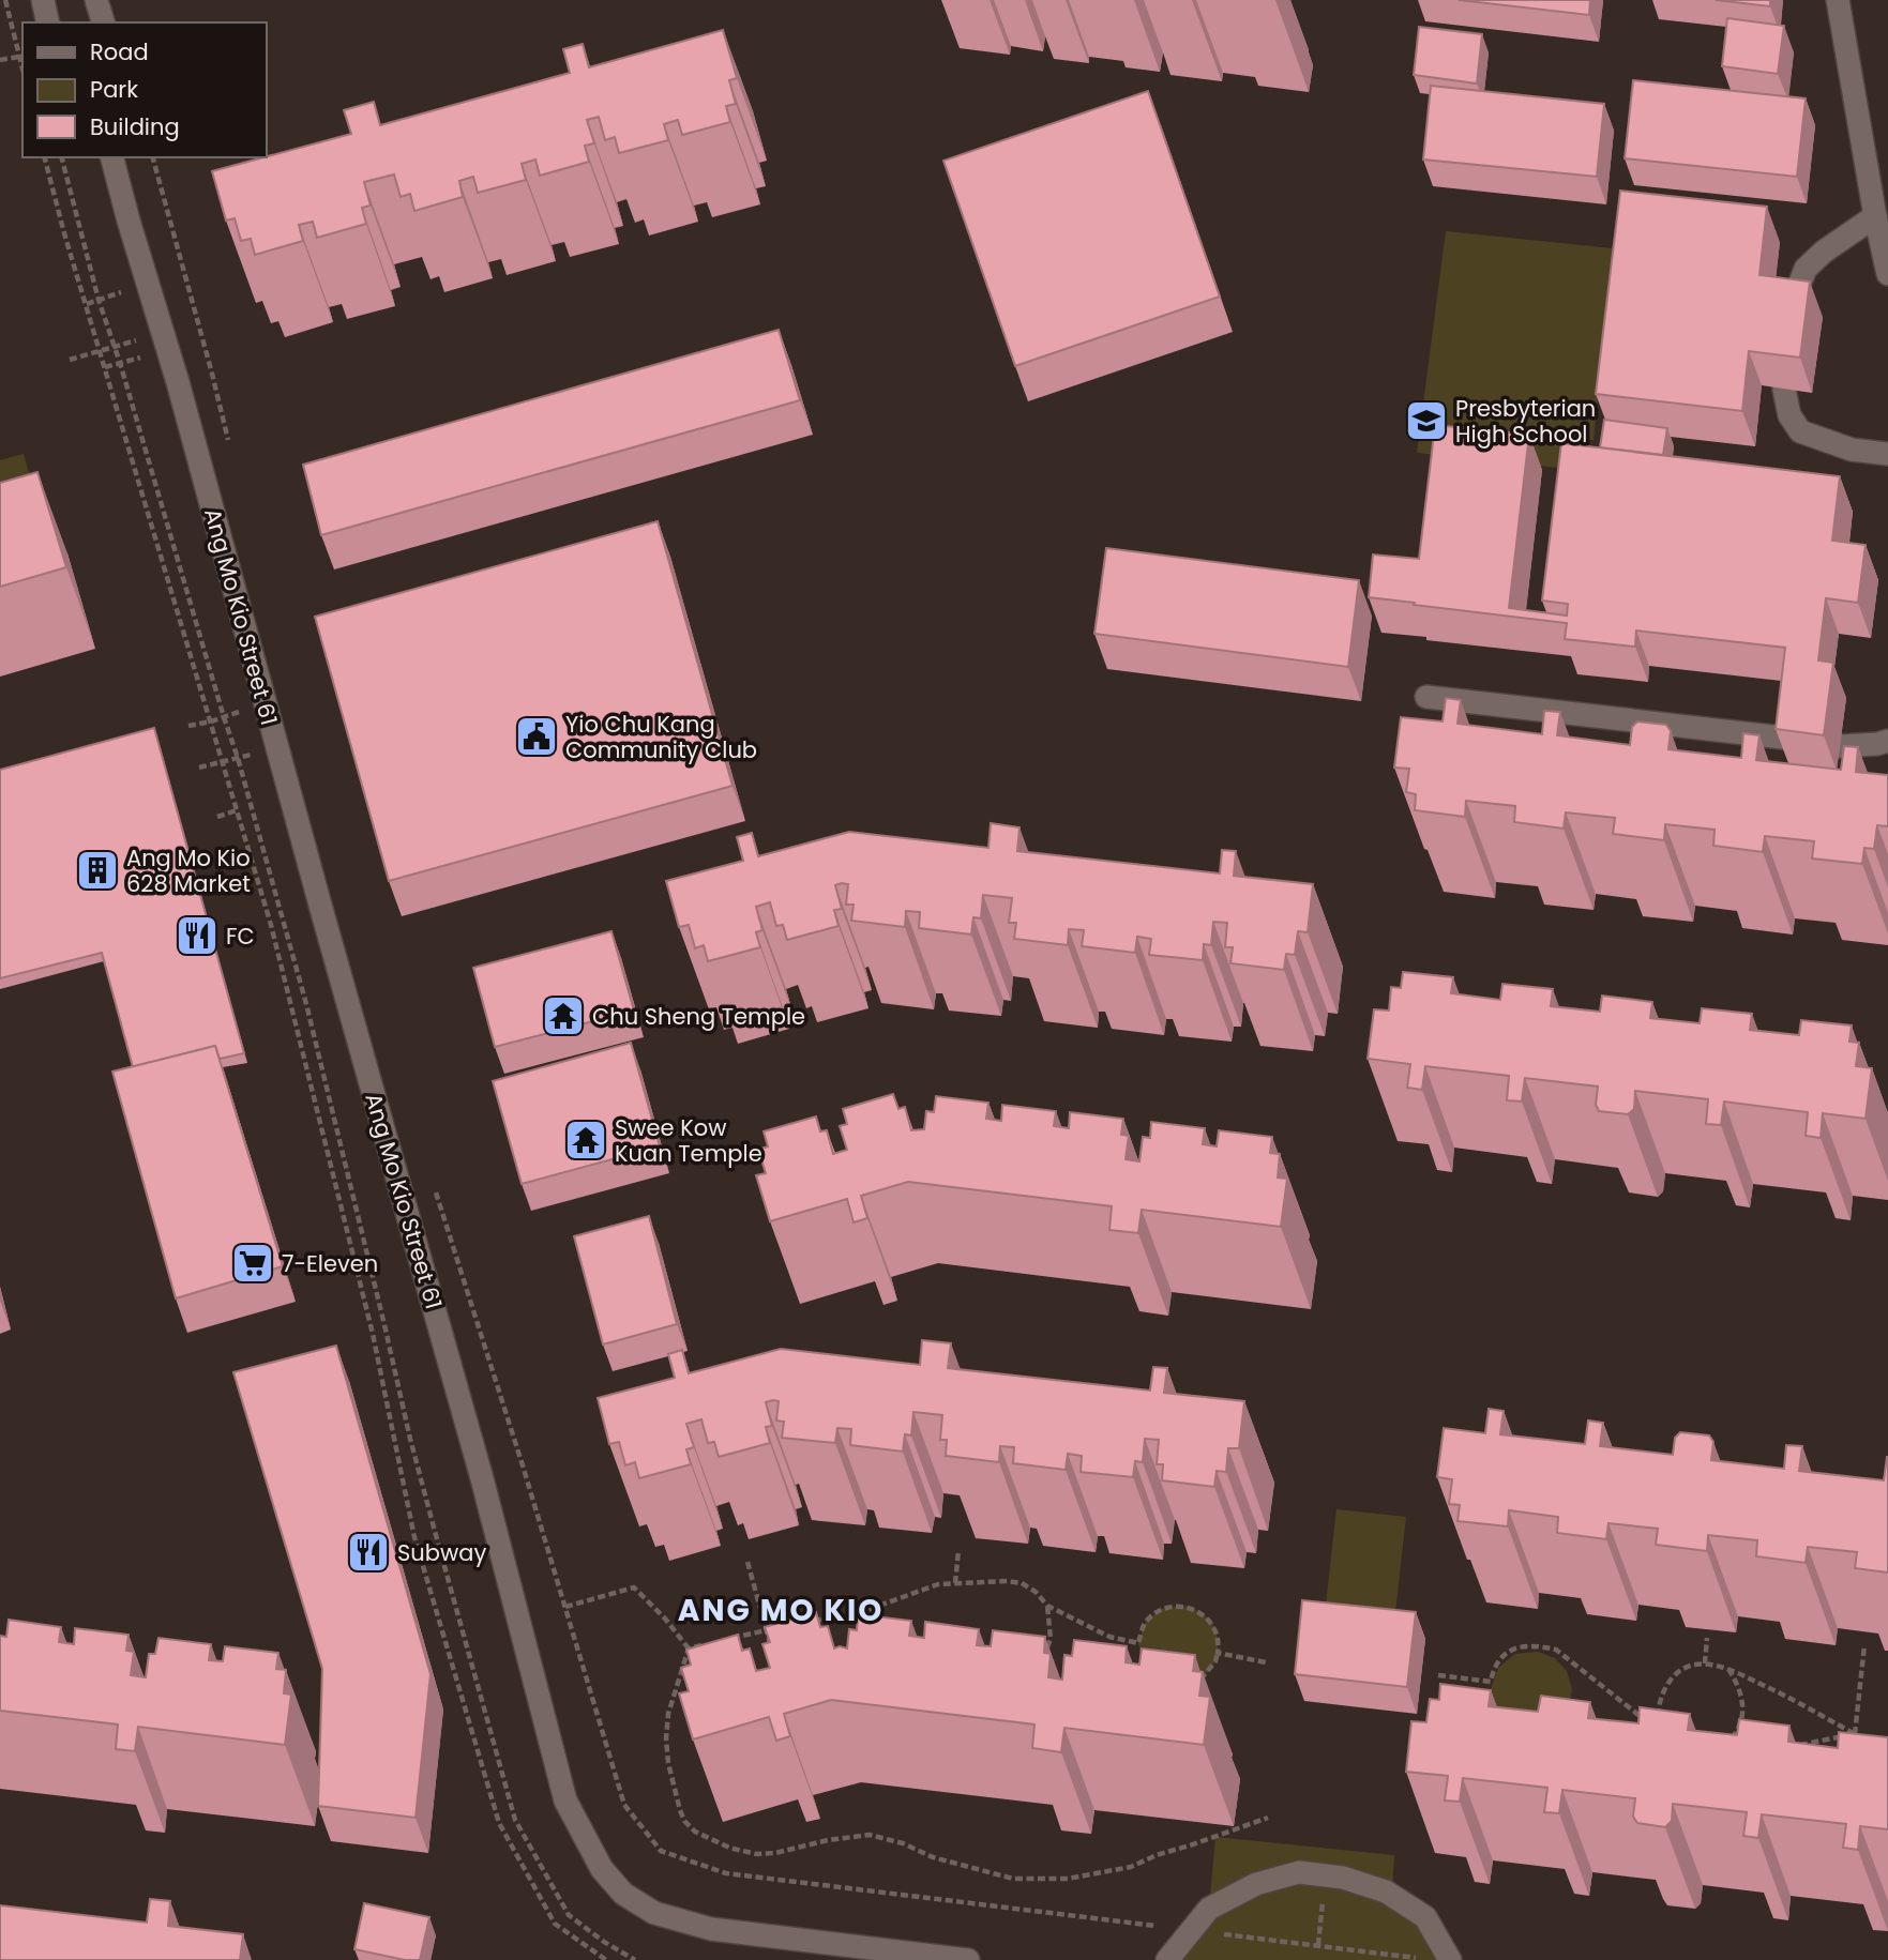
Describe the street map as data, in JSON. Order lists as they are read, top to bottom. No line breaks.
{"streets":{"street":["Ang Mo Kio Street 61"]},"districts":["ANG MO KIO"],"places":{"school or university":["Presbyterian High School"],"public building":["Yio Chu Kang Community Club"],"building":["Ang Mo Kio 628 Market"],"restaurant":["FC","Subway"],"temple":["Chu Sheng Temple","Swee Kow Kuan Temple"],"supermarket":["7-Eleven"]},"legend":["Road","Park","Building"]}
